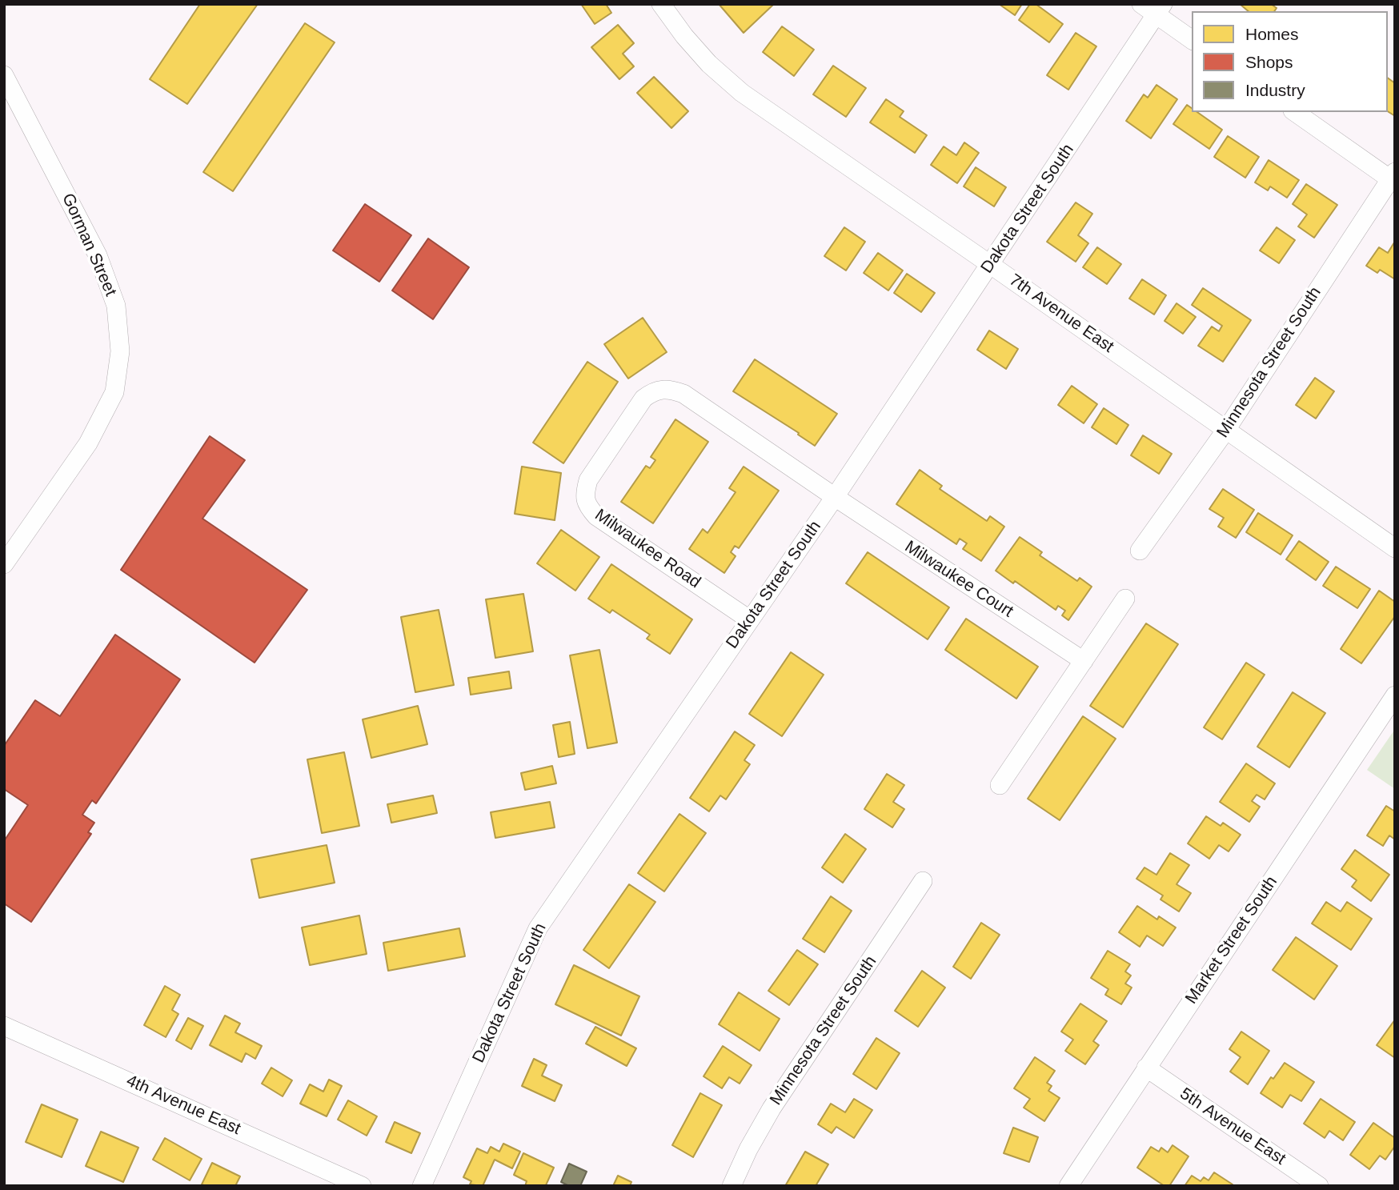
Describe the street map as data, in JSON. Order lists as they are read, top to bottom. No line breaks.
{"streets":{"street":["Dakota Street South","Gorman Street","7th Avenue East","Minnesota Street South","Milwaukee Road","Milwaukee Court","Market Street South","4th Avenue East","5th Avenue East"]},"crossings":[["Dakota Street South","7th Avenue East"],["Dakota Street South","Milwaukee Road"],["Dakota Street South","Milwaukee Court"],["7th Avenue East","Minnesota Street South"],["Milwaukee Road","Milwaukee Court"],["Market Street South","5th Avenue East"]],"legend":["Homes","Shops","Industry"]}
